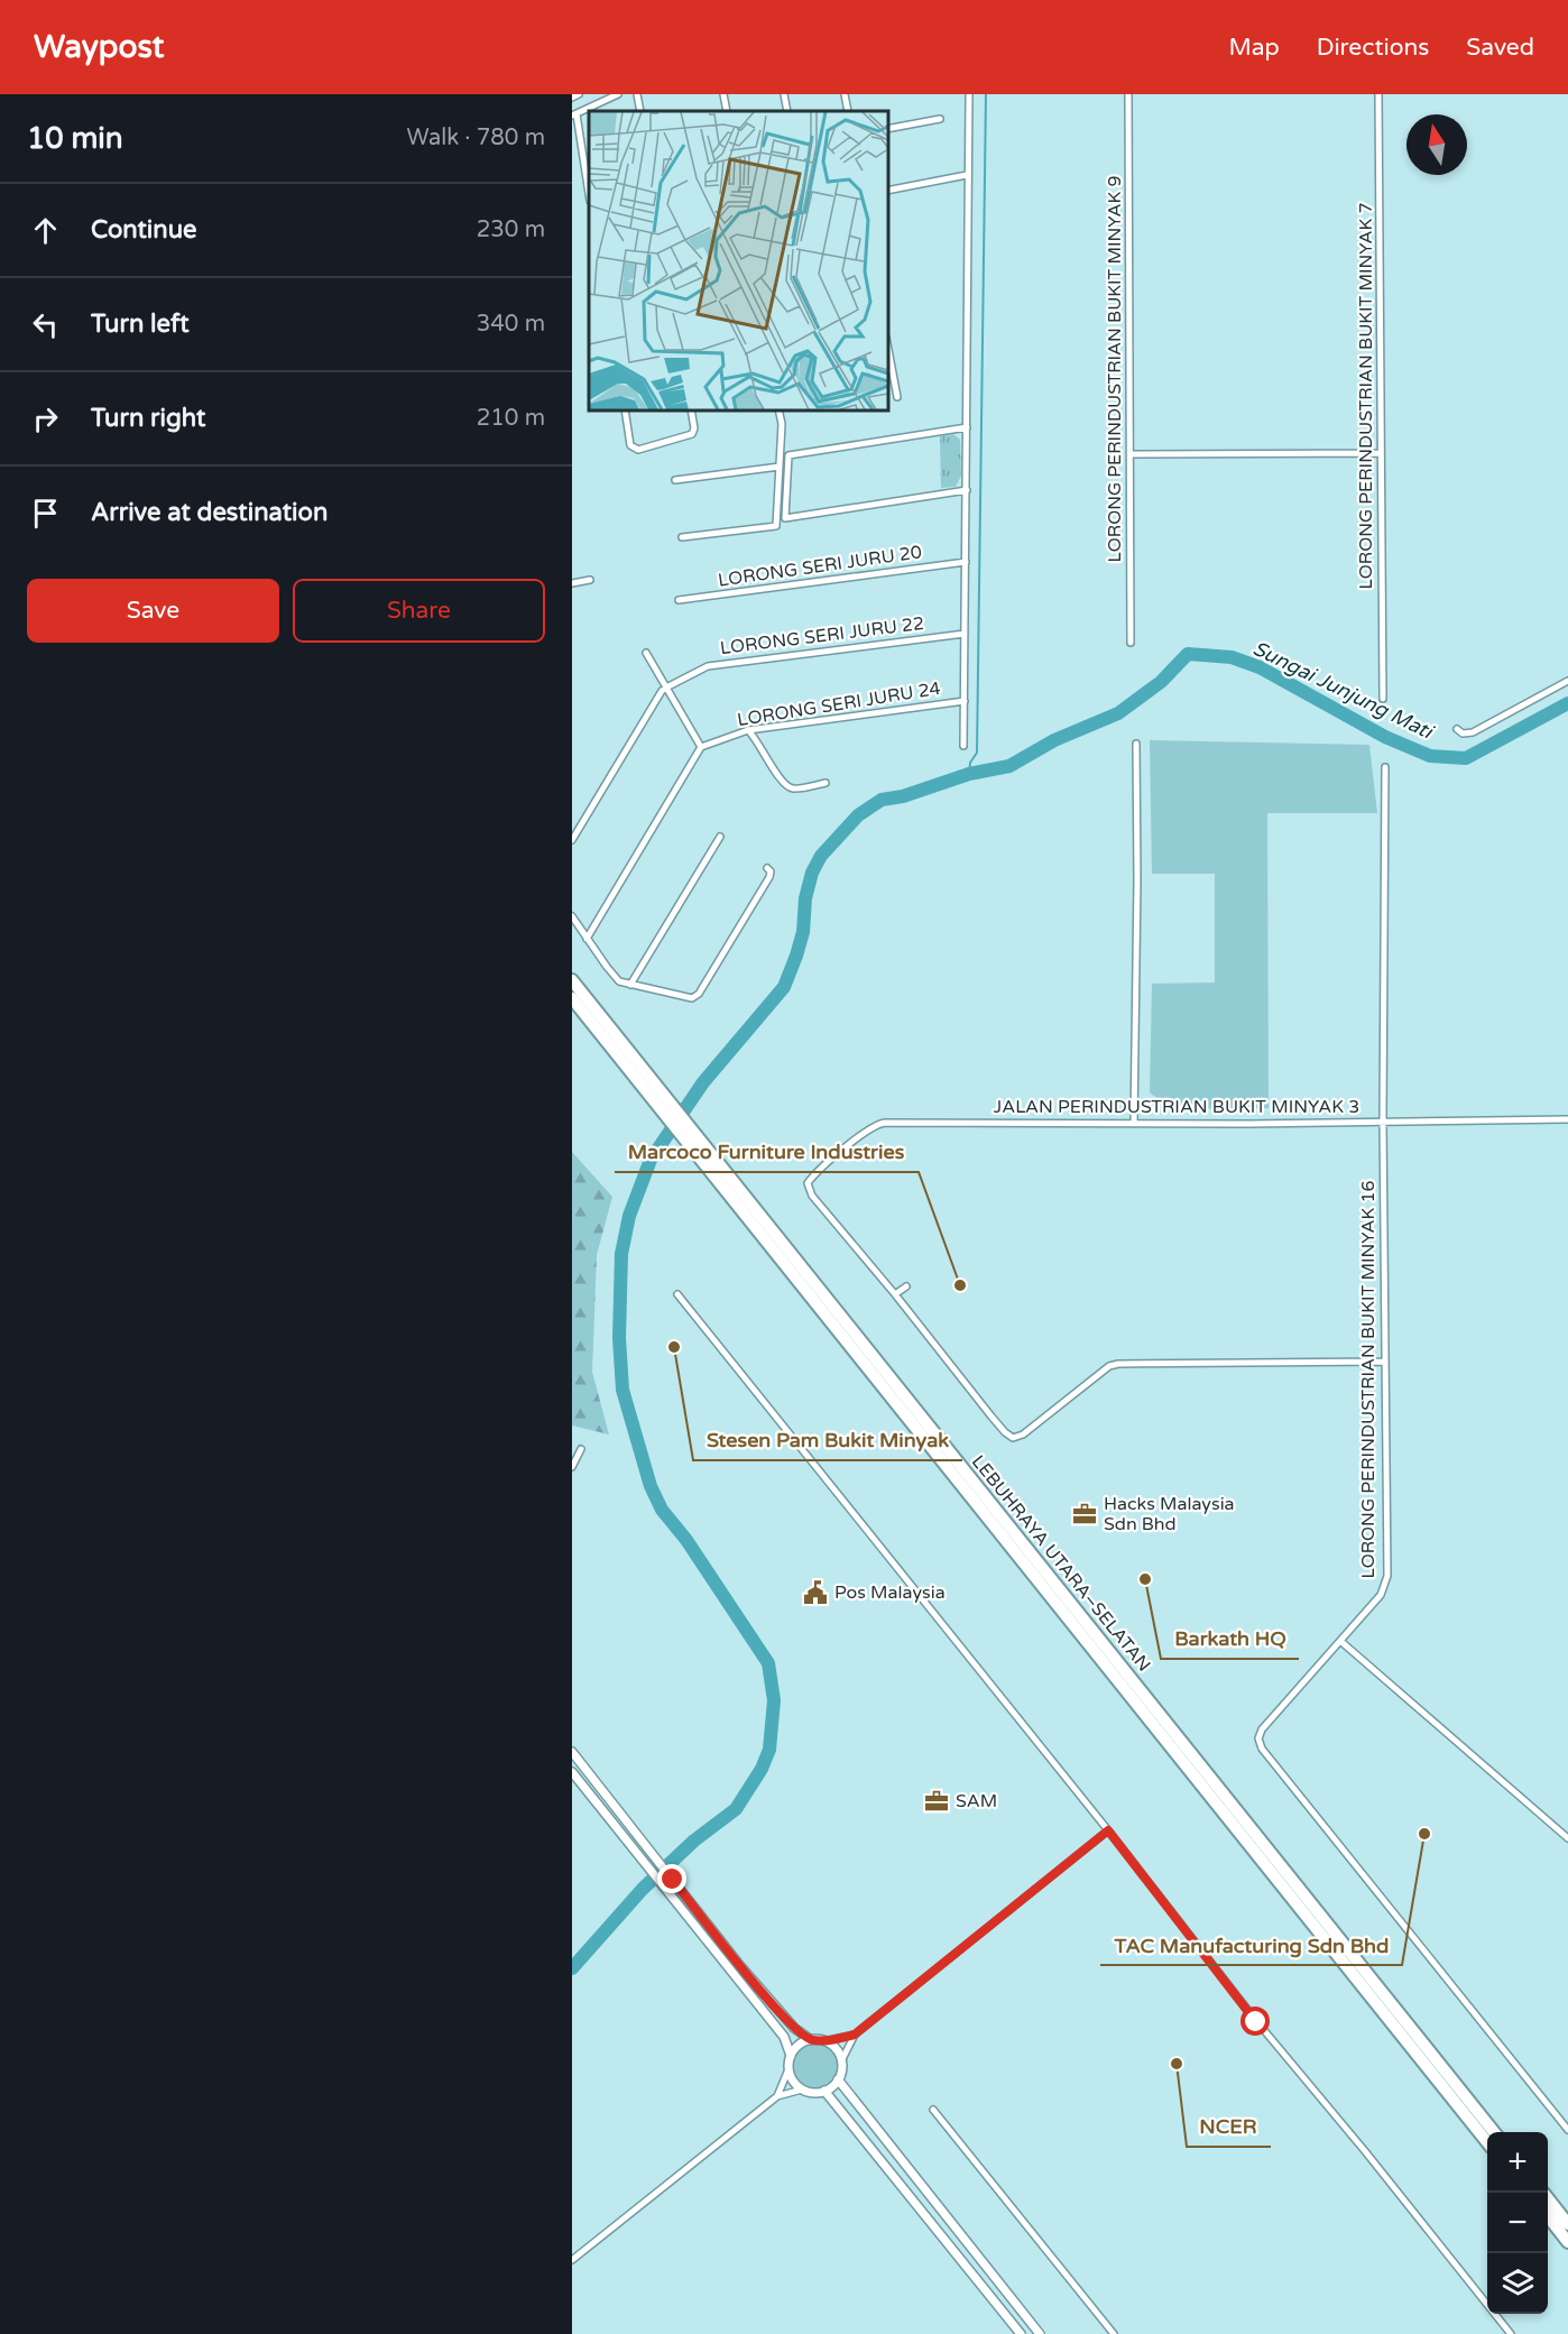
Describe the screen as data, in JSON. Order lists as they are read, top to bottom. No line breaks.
{"streets":{"highway":["LEBUHRAYA UTARA–SELATAN"],"street":["LORONG PERINDUSTRIAN BUKIT MINYAK 9","LORONG PERINDUSTRIAN BUKIT MINYAK 7","LORONG SERI JURU 20","LORONG SERI JURU 22","LORONG SERI JURU 24","JALAN PERINDUSTRIAN BUKIT MINYAK 3","LORONG PERINDUSTRIAN BUKIT MINYAK 16"]},"crossings":[["JALAN PERINDUSTRIAN BUKIT MINYAK 3","LORONG PERINDUSTRIAN BUKIT MINYAK 16"]],"water":["Sungai Junjung Mati"],"places":{"other":["Marcoco Furniture Industries","Stesen Pam Bukit Minyak","Barkath HQ","TAC Manufacturing Sdn Bhd","NCER"],"office":["Hacks Malaysia Sdn Bhd","SAM"],"public building":["Pos Malaysia"]},"north":"top","page":{"header":"Waypost","nav":["Map","Directions","Saved"],"heading":["10 min","Walk · 780 m"],"list":[["Continue","230 m"],["Turn left","340 m"],["Turn right","210 m"],"Arrive at destination"],"buttons":["Save","Share"],"map_buttons":["+","−"]}}
